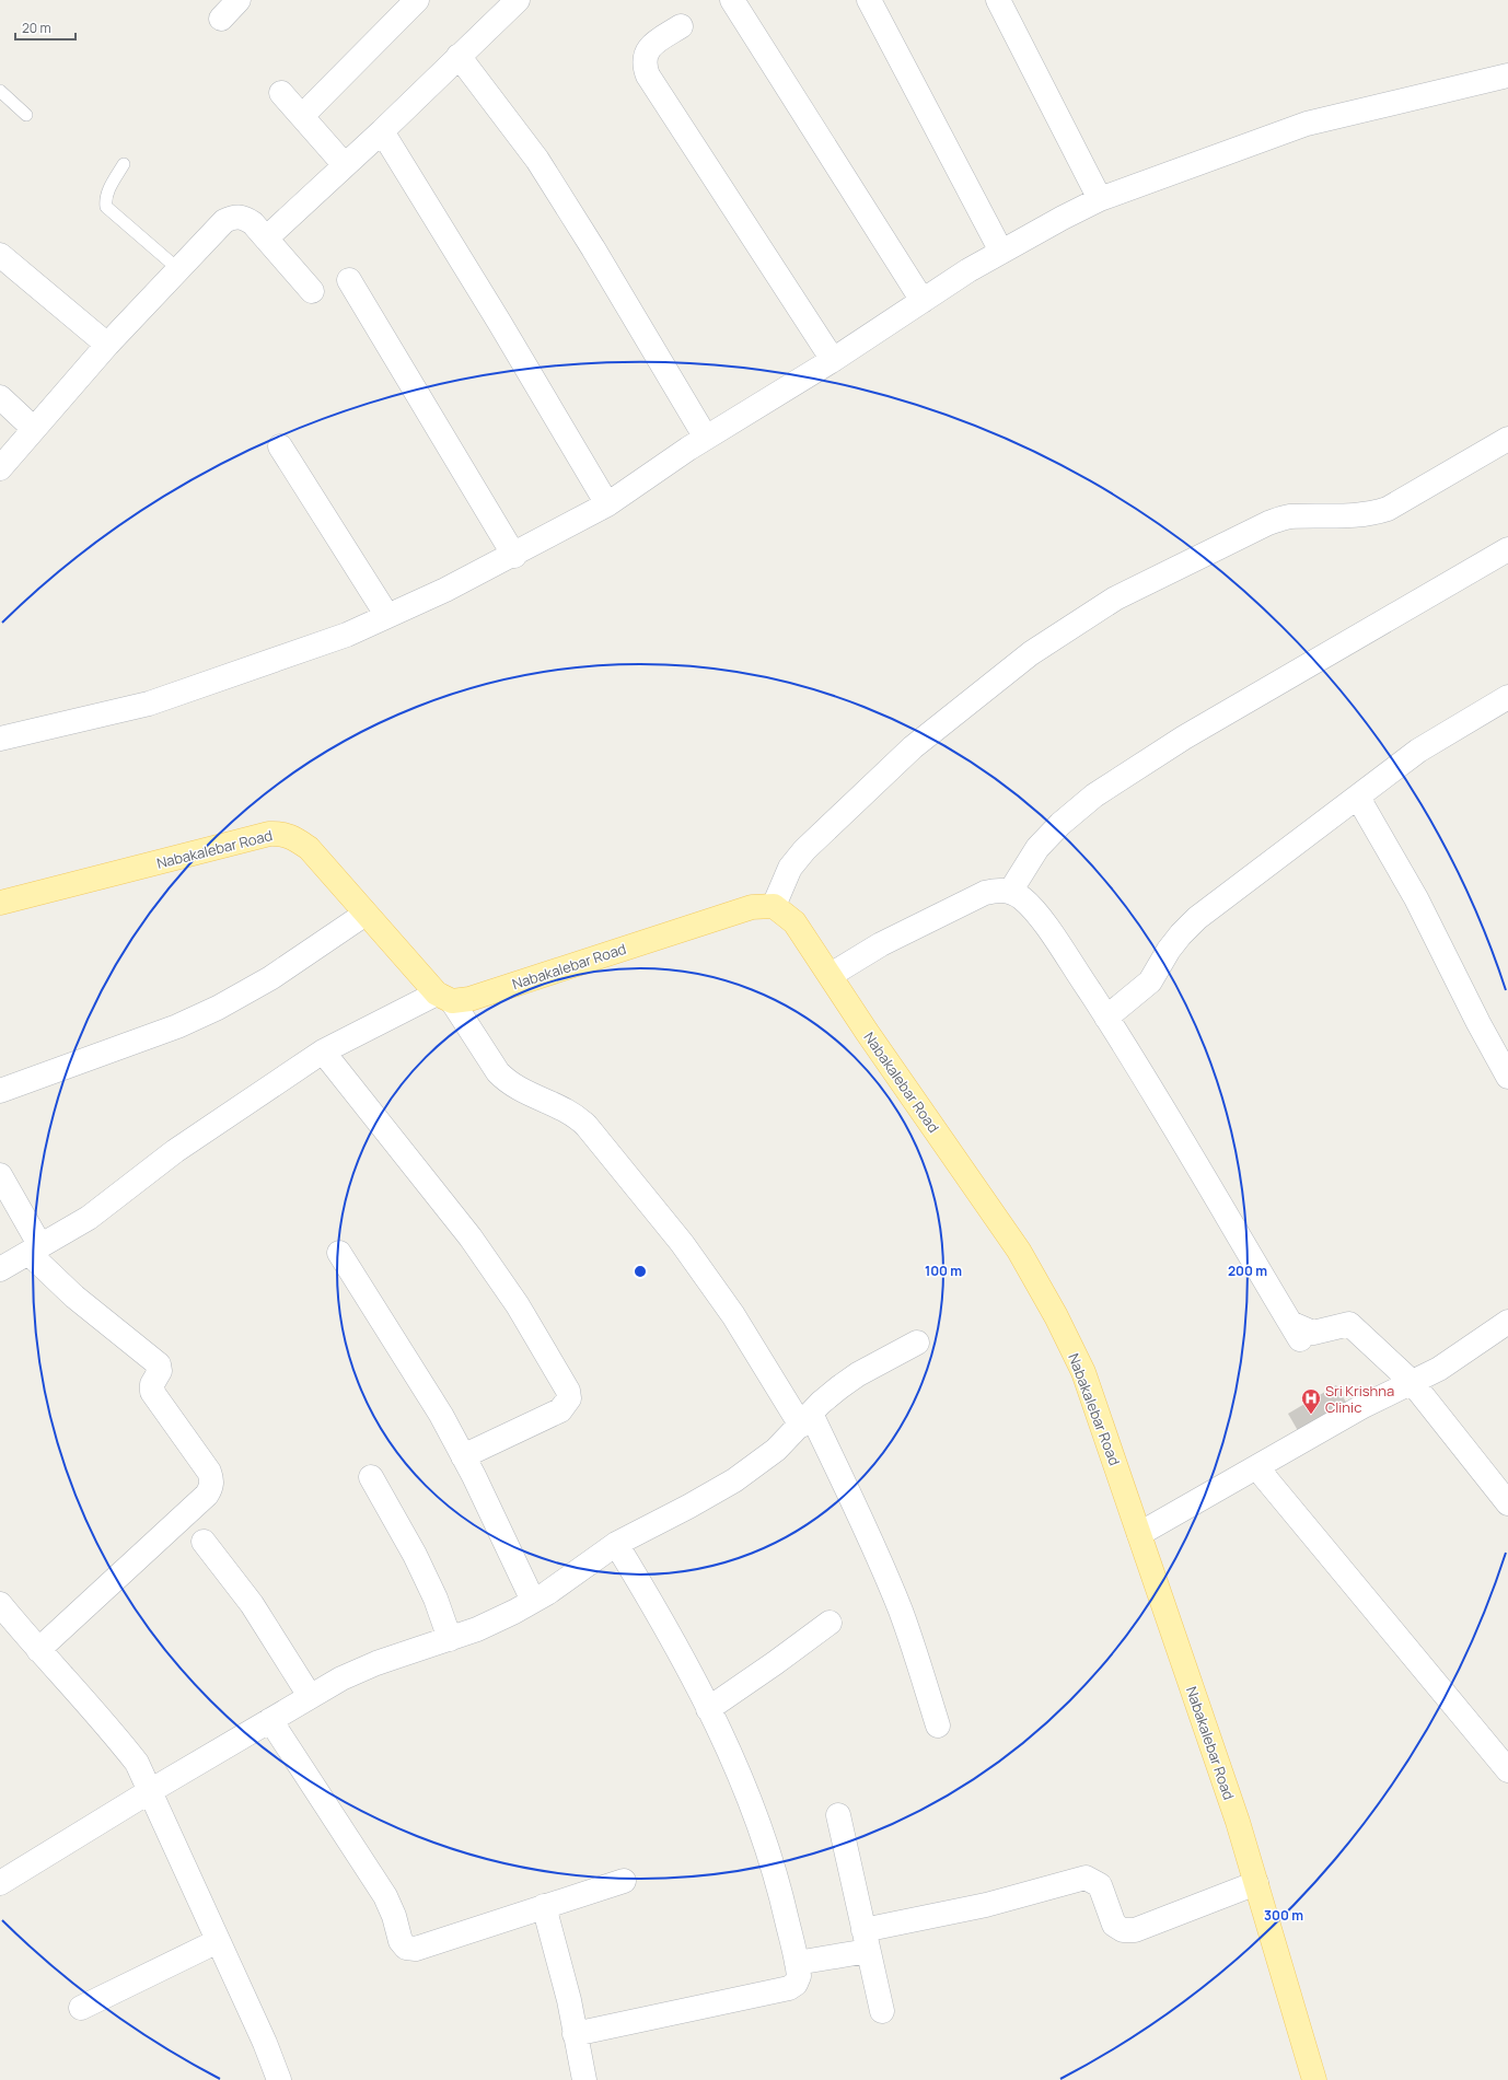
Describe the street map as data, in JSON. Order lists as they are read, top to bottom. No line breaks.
{"streets":{"main road":["Nabakalebar Road"]},"places":{"hospital":["Sri Krishna Clinic"]},"scale_bar":"20 m","rings":["100 m","200 m","300 m"]}
